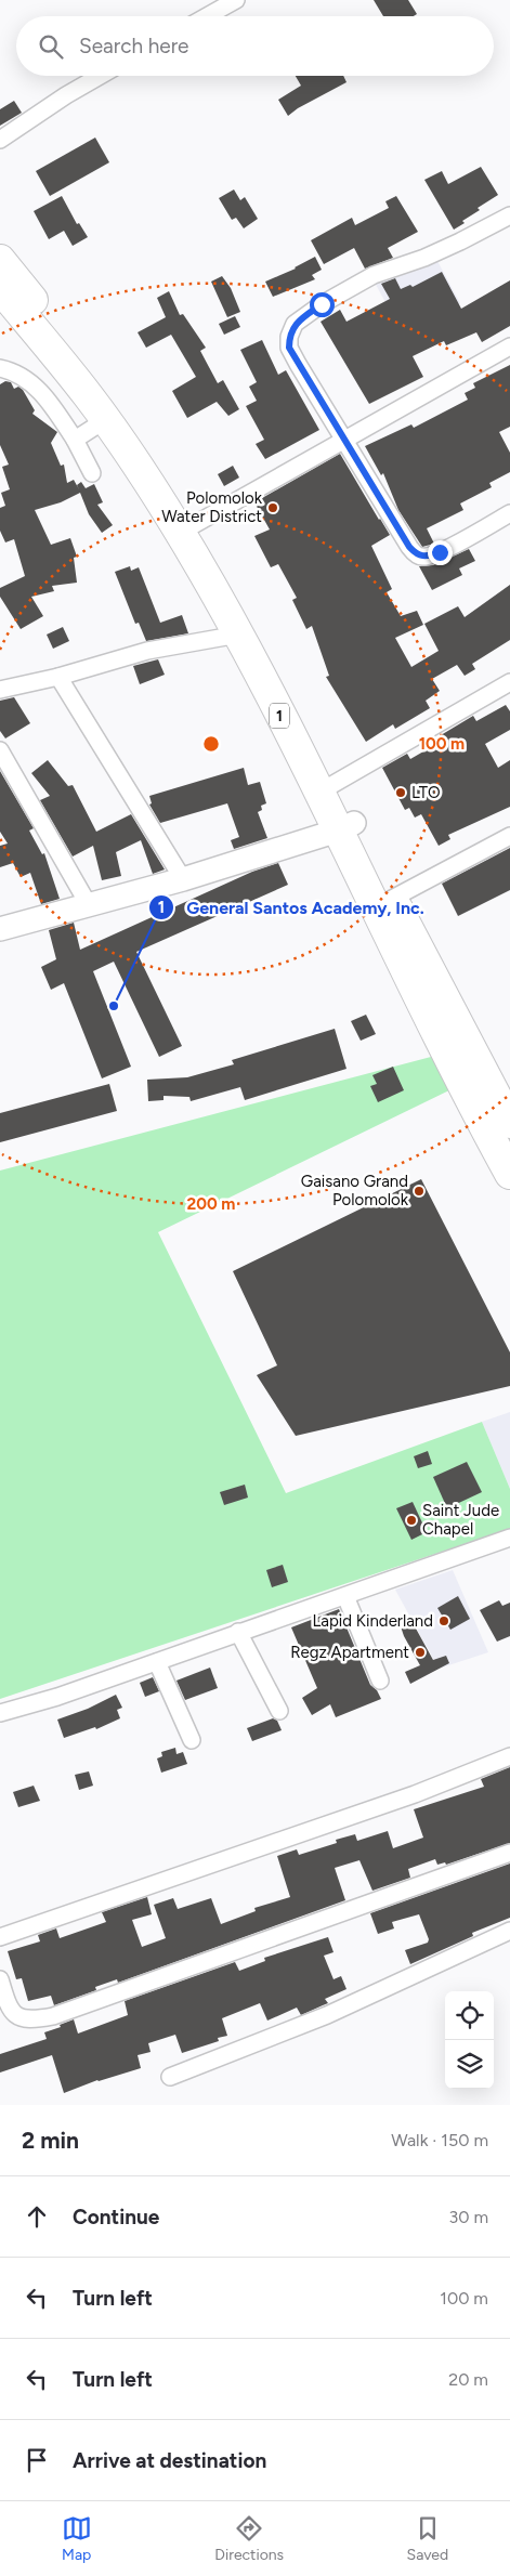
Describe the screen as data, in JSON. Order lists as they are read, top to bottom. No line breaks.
{"streets":{"highway":["1"]},"places":["Polomolok Water District","LTO","General Santos Academy, Inc.","Gaisano Grand Polomolok","Saint Jude Chapel","Lapid Kinderland","Regz Apartment"],"page":{"search":"Search here","heading":["2 min","Walk · 150 m"],"list":[["Continue","30 m"],["Turn left","100 m"],["Turn left","20 m"],"Arrive at destination"],"nav":["Map","Directions","Saved"]},"rings":["100 m","200 m"]}
